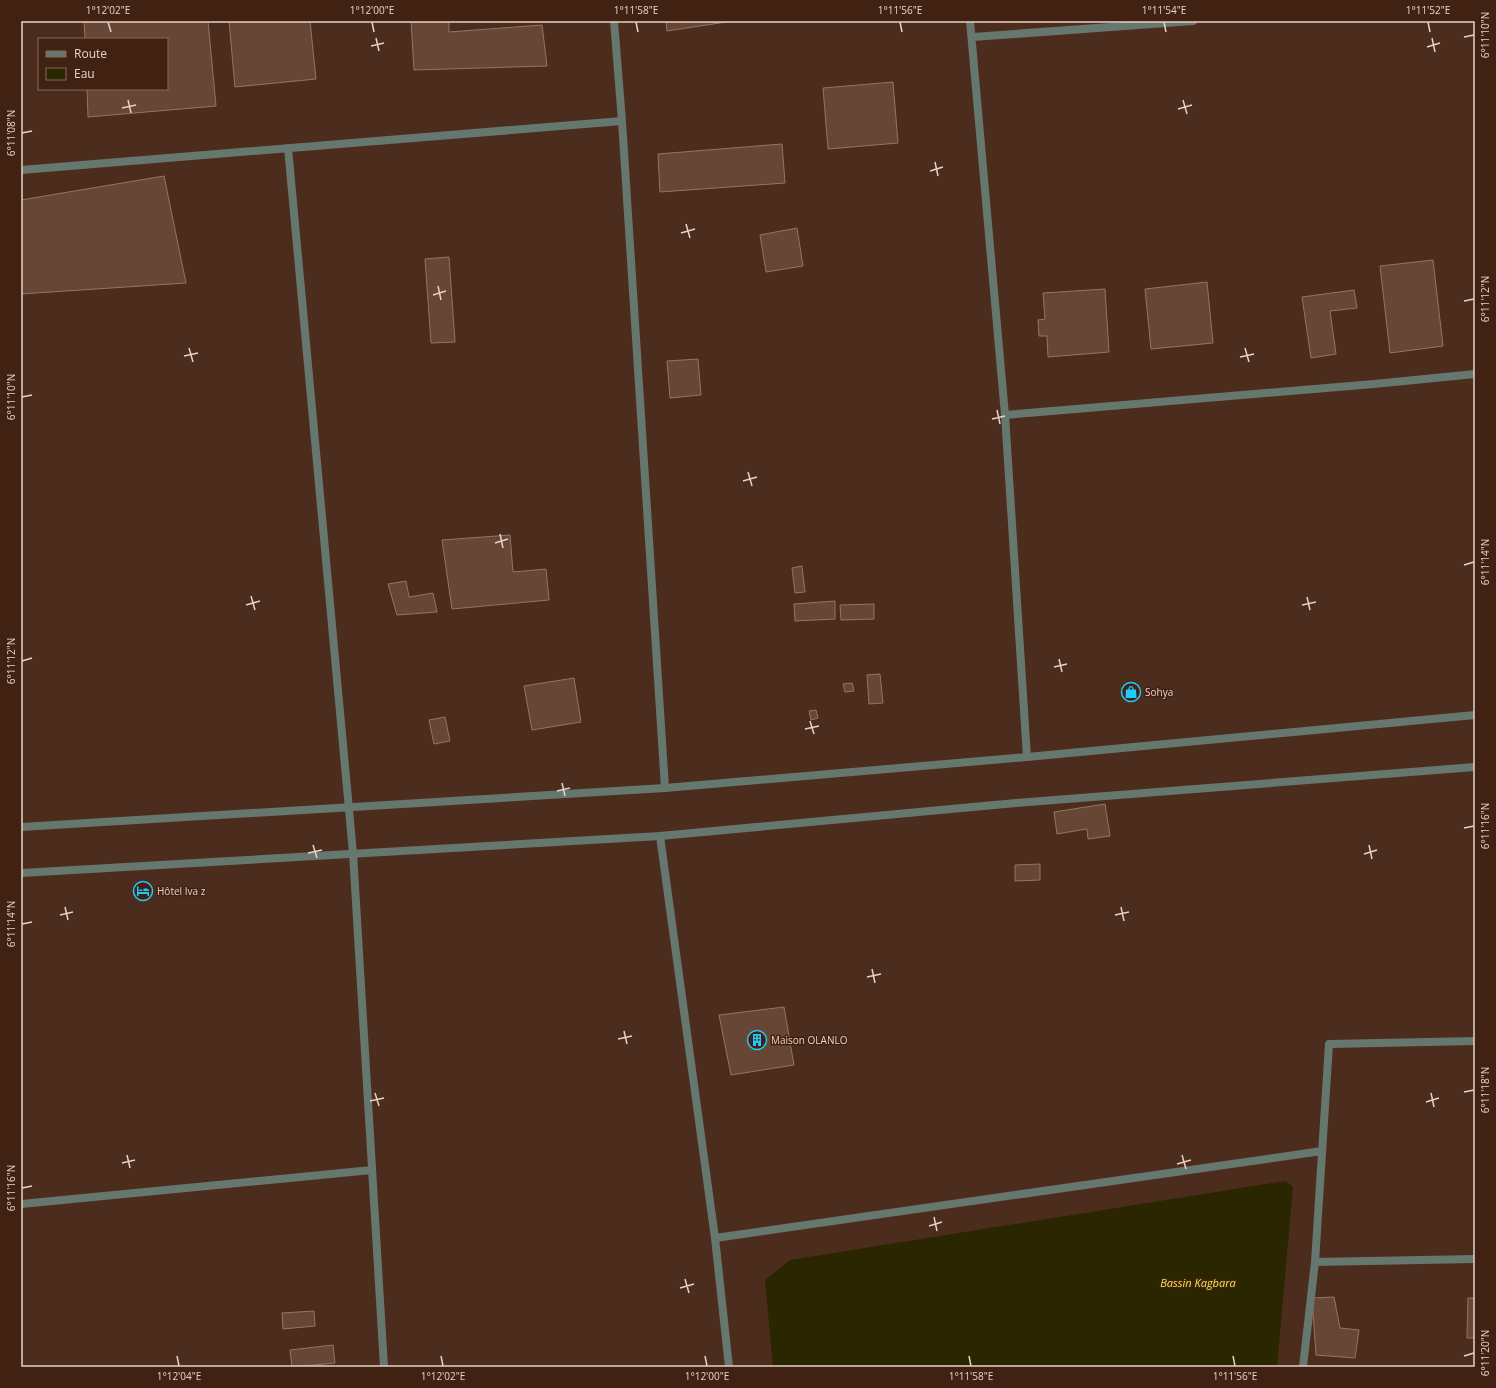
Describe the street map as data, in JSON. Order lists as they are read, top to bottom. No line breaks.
{"water":["Bassin Kagbara"],"places":{"shop":["Sohya"],"hotel":["Hôtel Iva z"],"building":["Maison OLANLO"]},"legend":["Route","Eau"],"coordinates":["1°12'02\"E","1°12'00\"E","1°11'58\"E","1°11'56\"E","1°11'54\"E","1°11'52\"E","6°11'10\"N","6°11'08\"N","6°11'12\"N","6°11'14\"N","6°11'16\"N","6°11'18\"N","6°11'20\"N","1°12'04\"E"]}
